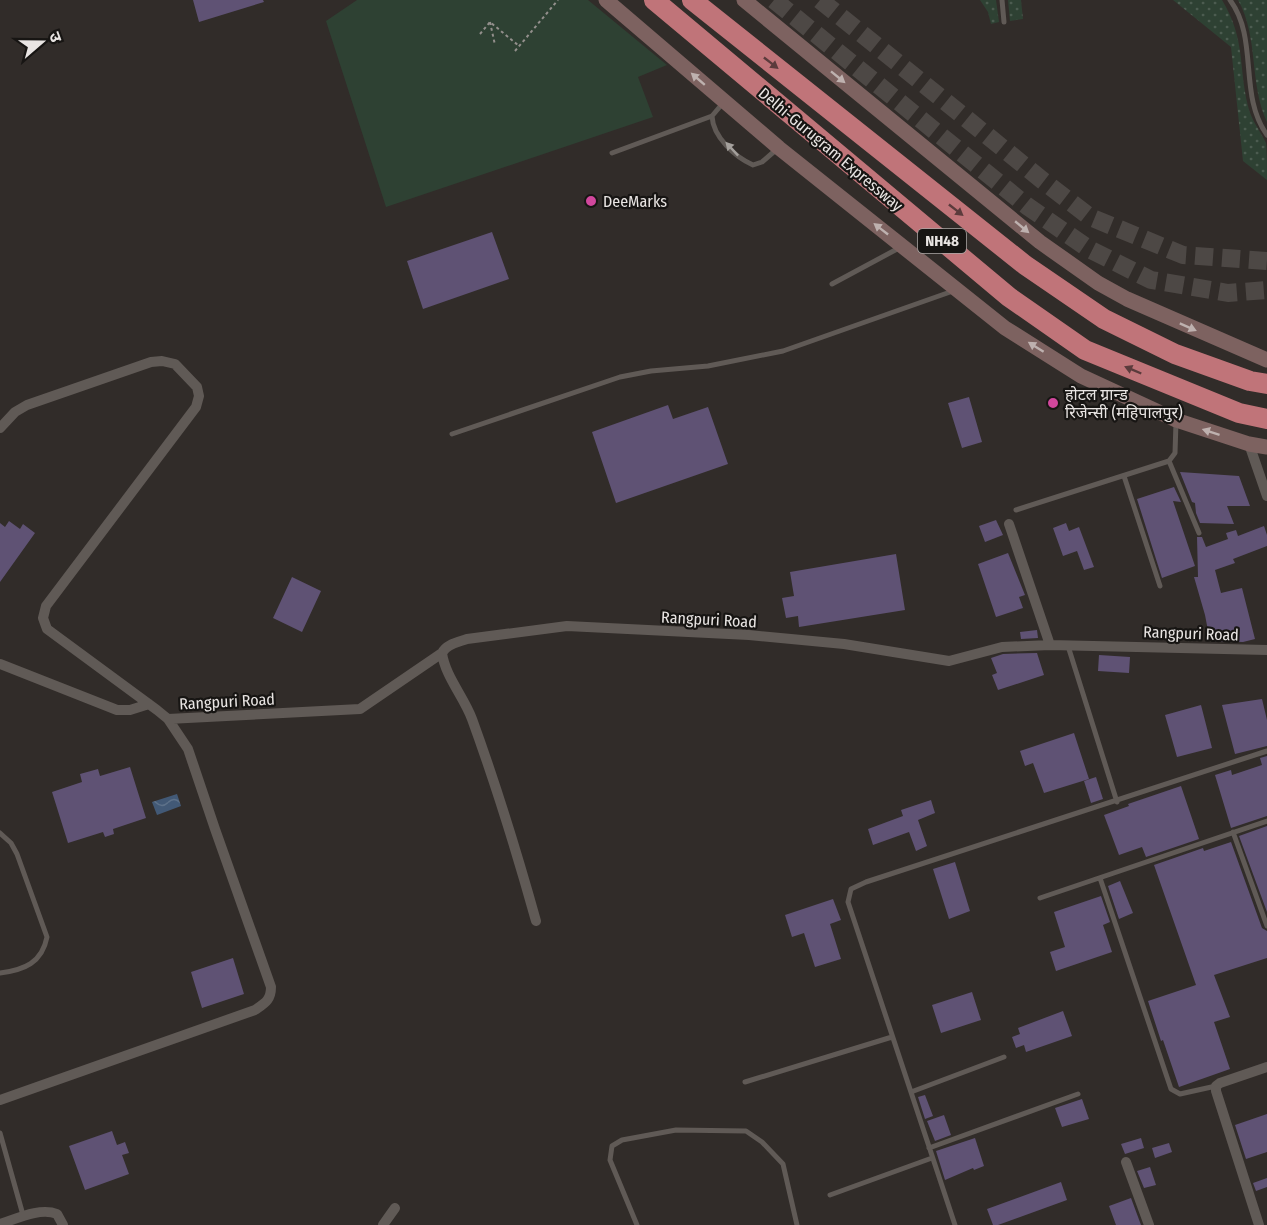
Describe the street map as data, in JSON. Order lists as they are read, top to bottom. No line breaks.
{"streets":{"highway":["Delhi-Gurugram Expressway","NH48"],"street":["Rangpuri Road"]},"places":["DeeMarks","होटल ग्रान्ड रिजेन्सी (महिपालपुर)"],"north":"right"}
